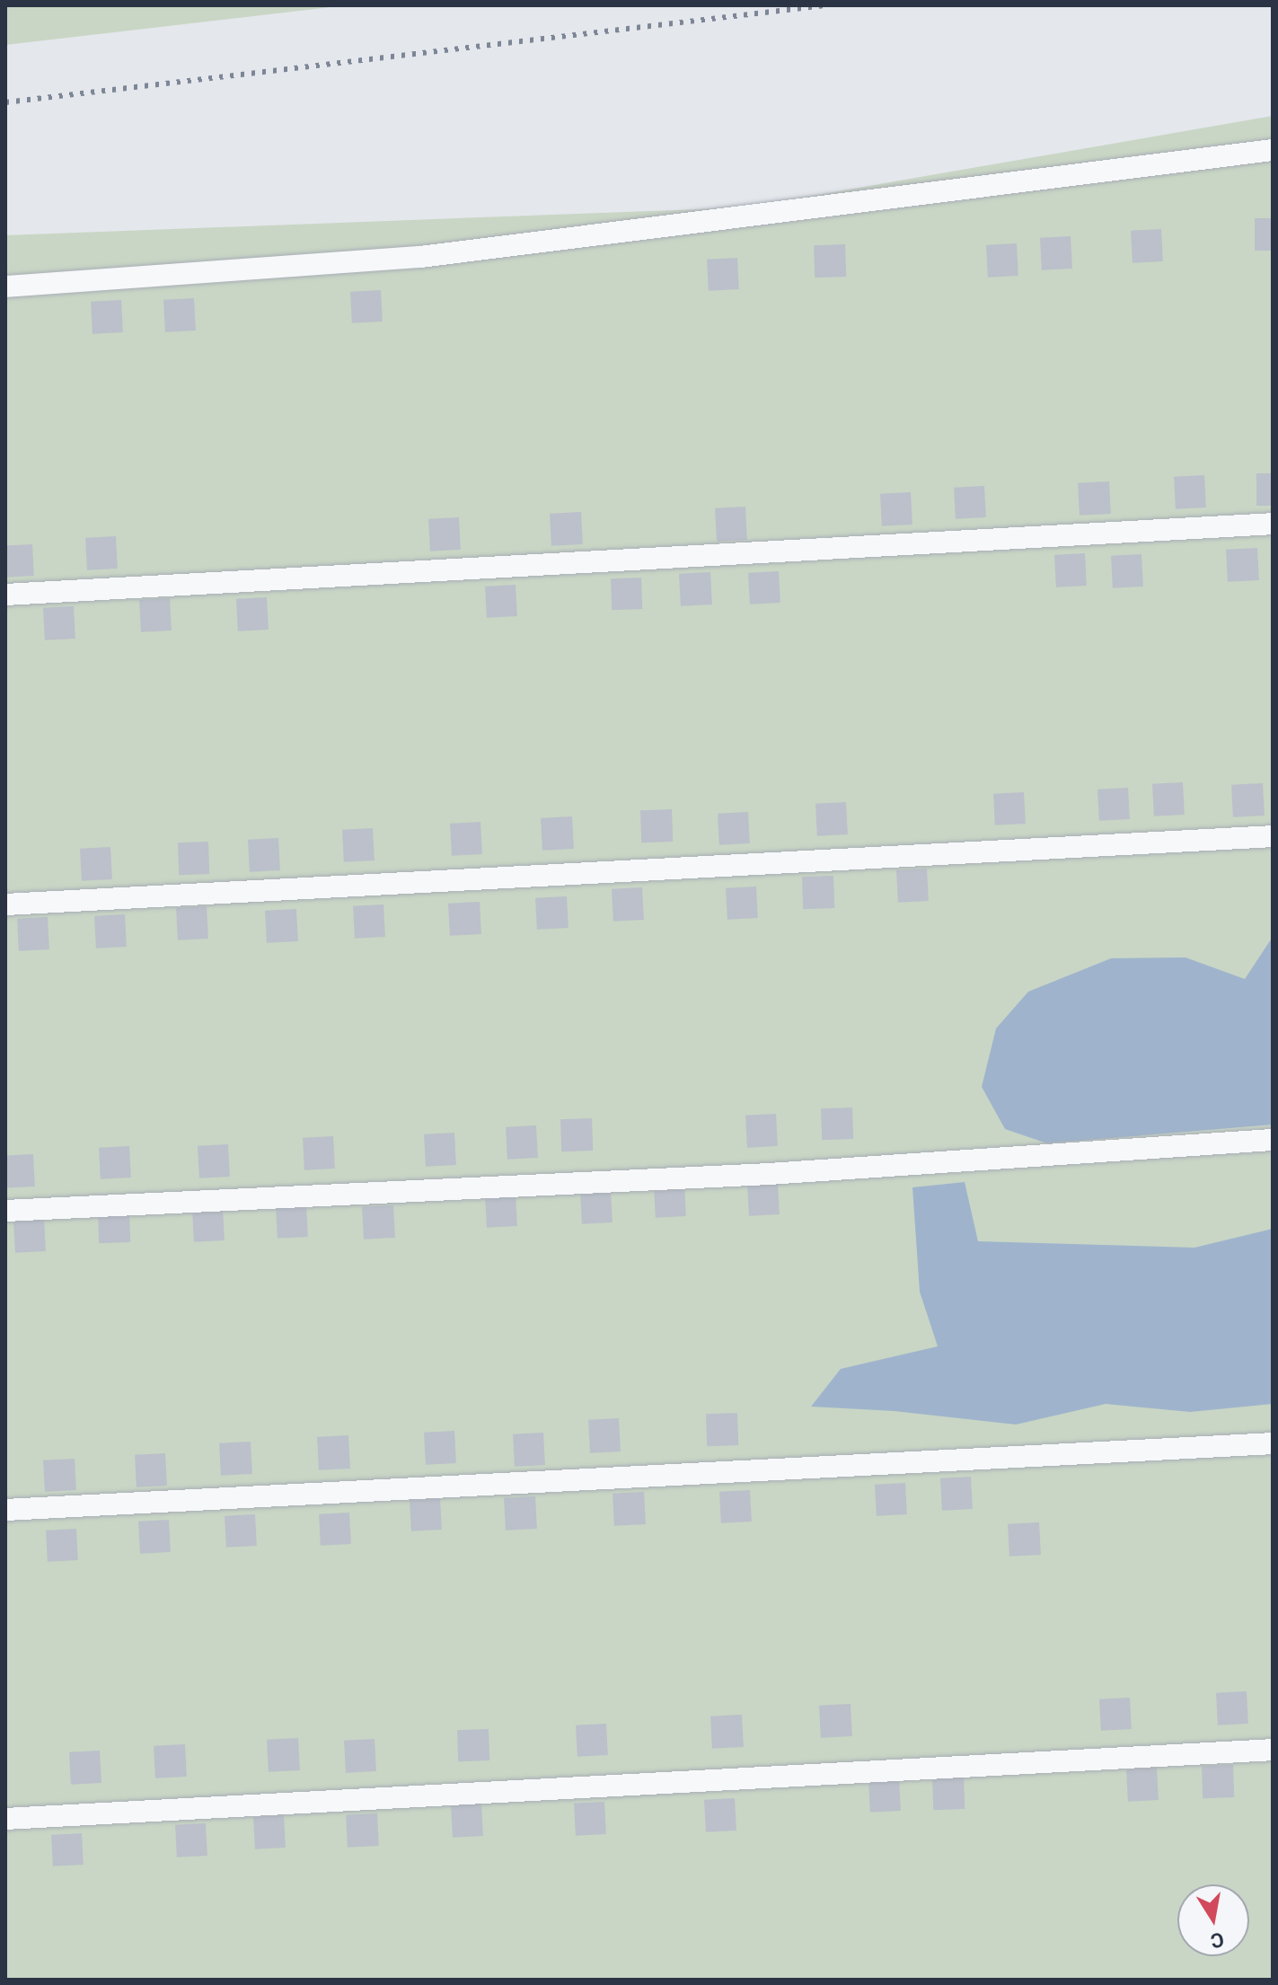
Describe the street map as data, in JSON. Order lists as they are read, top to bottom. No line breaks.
{"north":"bottom"}
